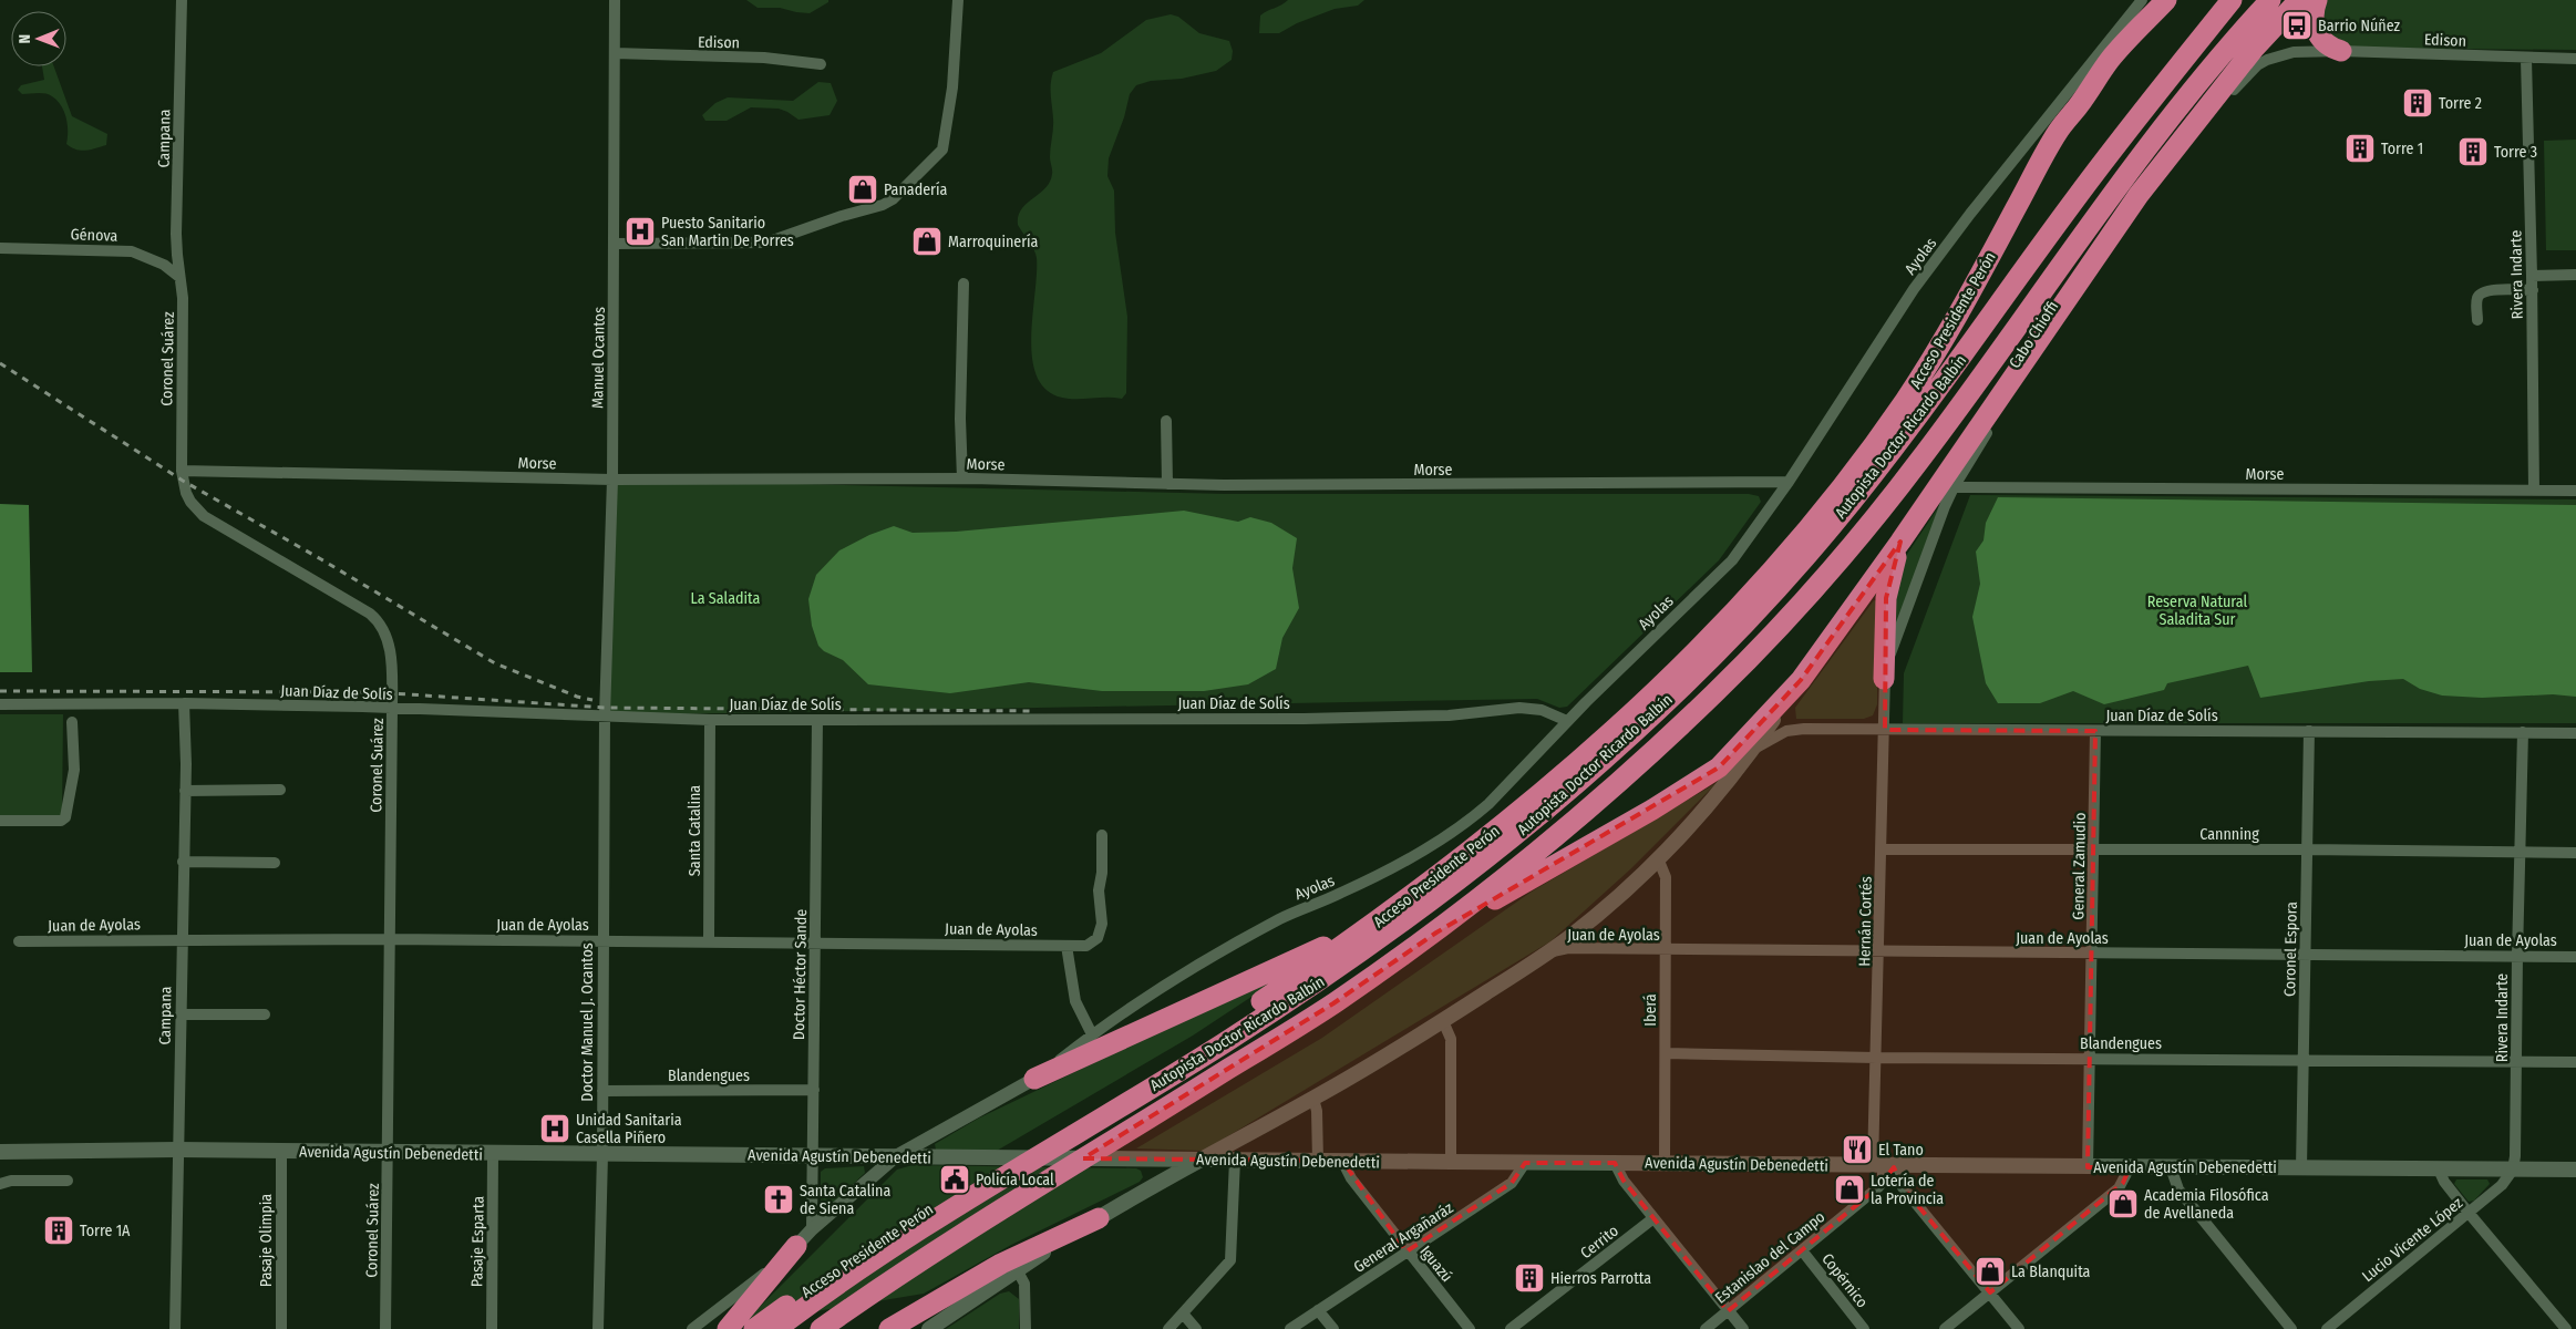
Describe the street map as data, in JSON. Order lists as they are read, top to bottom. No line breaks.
{"streets":{"highway":["Acceso Presidente Perón","Autopista Doctor Ricardo Balbín"],"main road":["Avenida Agustín Debenedetti"],"street":["Edison","Campana","Génova","Ayolas","Rivera Indarte","Cabo Chioffi","Manuel Ocantos","Coronel Suárez","Morse","Juan Díaz de Solís","Santa Catalina","Cannning","General Zamudio","Hernán Cortés","Juan de Ayolas","Coronel Espora","Doctor Héctor Sande","Iberá","Doctor Manuel J. Ocantos","Blandengues","General Argañaráz","Lucio Vicente López","Pasaje Olimpia","Pasaje Esparta","Cerrito","Estanislao del Campo","Iguazú","Copérnico"]},"crossings":[["Edison","Rivera Indarte"],["Edison","Cabo Chioffi"],["Edison","Manuel Ocantos"],["Campana","Génova"],["Campana","Coronel Suárez"],["Campana","Juan Díaz de Solís"],["Campana","Juan de Ayolas"],["Campana","Avenida Agustín Debenedetti"],["Génova","Coronel Suárez"],["Ayolas","Acceso Presidente Perón"],["Ayolas","Morse"],["Ayolas","Juan Díaz de Solís"],["Rivera Indarte","Morse"],["Rivera Indarte","Juan Díaz de Solís"],["Rivera Indarte","Cannning"],["Rivera Indarte","Juan de Ayolas"],["Rivera Indarte","Blandengues"],["Rivera Indarte","Avenida Agustín Debenedetti"],["Rivera Indarte","Lucio Vicente López"],["Acceso Presidente Perón","Autopista Doctor Ricardo Balbín"],["Cabo Chioffi","Morse"],["Cabo Chioffi","Hernán Cortés"],["Manuel Ocantos","Morse"],["Manuel Ocantos","Juan Díaz de Solís"],["Manuel Ocantos","Doctor Manuel J. Ocantos"],["Coronel Suárez","Morse"],["Coronel Suárez","Juan Díaz de Solís"],["Coronel Suárez","Juan de Ayolas"],["Coronel Suárez","Avenida Agustín Debenedetti"],["Juan Díaz de Solís","Santa Catalina"],["Juan Díaz de Solís","General Zamudio"],["Juan Díaz de Solís","Hernán Cortés"],["Juan Díaz de Solís","Coronel Espora"],["Juan Díaz de Solís","Doctor Héctor Sande"],["Juan Díaz de Solís","Doctor Manuel J. Ocantos"],["Santa Catalina","Juan de Ayolas"],["Cannning","General Zamudio"],["Cannning","Hernán Cortés"],["Cannning","Coronel Espora"],["General Zamudio","Juan de Ayolas"],["General Zamudio","Blandengues"],["General Zamudio","Avenida Agustín Debenedetti"],["Hernán Cortés","Juan de Ayolas"],["Hernán Cortés","Blandengues"],["Hernán Cortés","Avenida Agustín Debenedetti"],["Hernán Cortés","Estanislao del Campo"],["Juan de Ayolas","Coronel Espora"],["Juan de Ayolas","Doctor Héctor Sande"],["Juan de Ayolas","Iberá"],["Juan de Ayolas","Doctor Manuel J. Ocantos"],["Coronel Espora","Blandengues"],["Coronel Espora","Avenida Agustín Debenedetti"],["Doctor Héctor Sande","Blandengues"],["Doctor Héctor Sande","Avenida Agustín Debenedetti"],["Iberá","Blandengues"],["Iberá","Avenida Agustín Debenedetti"],["Doctor Manuel J. Ocantos","Blandengues"],["Doctor Manuel J. Ocantos","Avenida Agustín Debenedetti"],["Avenida Agustín Debenedetti","General Argañaráz"],["Avenida Agustín Debenedetti","Lucio Vicente López"],["Avenida Agustín Debenedetti","Pasaje Olimpia"],["Avenida Agustín Debenedetti","Pasaje Esparta"],["Avenida Agustín Debenedetti","Iguazú"],["General Argañaráz","Iguazú"],["Estanislao del Campo","Copérnico"]],"parks":["La Saladita","Reserva Natural Saladita Sur"],"places":{"bus stop":["Barrio Núñez"],"building":["Torre 2","Torre 1","Torre 3","Torre 1A","Hierros Parrotta"],"shop":["Panadería","Marroquinería","Lotería de la Provincia","Academia Filosófica de Avellaneda","La Blanquita"],"hospital":["Puesto Sanitario San Martin De Porres","Unidad Sanitaria Casella Piñero"],"restaurant":["El Tano"],"public building":["Policía Local"],"church":["Santa Catalina de Siena"]},"north":"left"}
